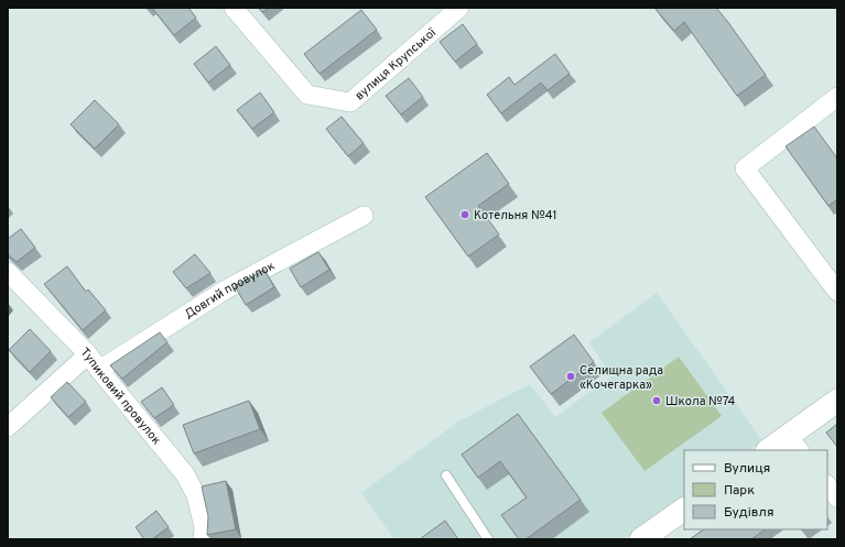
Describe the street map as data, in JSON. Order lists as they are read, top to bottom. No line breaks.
{"streets":{"street":["вулиця Крупської","Довгий провулок","Тупиковий провулок"]},"crossings":[["Довгий провулок","Тупиковий провулок"]],"places":["Котельня №41","Селищна рада «Кочегарка»","Школа №74"],"legend":["Вулиця","Парк","Будівля"]}
